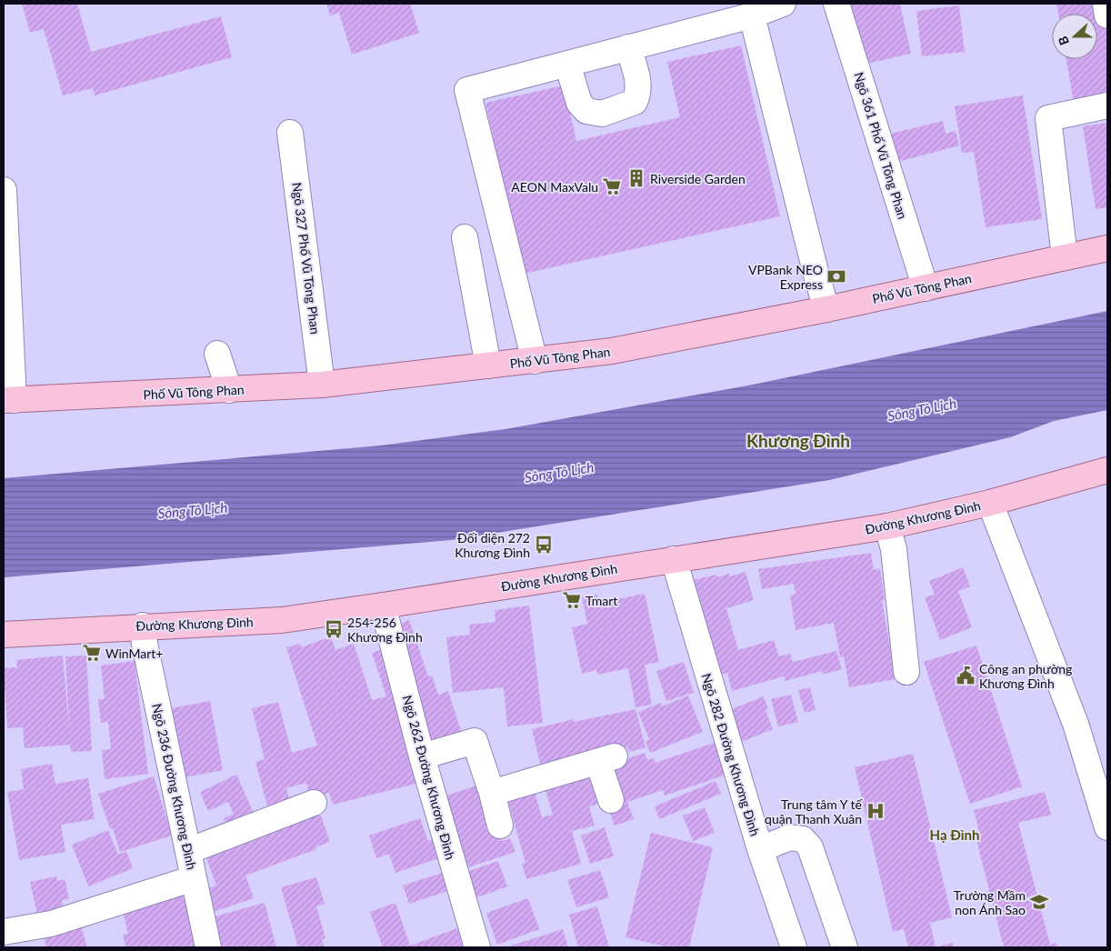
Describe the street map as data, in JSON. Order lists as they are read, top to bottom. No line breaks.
{"streets":{"main road":["Phố Vũ Tông Phan","Đường Khương Đình"],"street":["Ngõ 361 Phố Vũ Tông Phan","Ngõ 327 Phố Vũ Tông Phan","Ngõ 282 Đường Khương Đình","Ngõ 262 Đường Khương Đình","Ngõ 236 Đường Khương Đình"]},"crossings":[["Ngõ 361 Phố Vũ Tông Phan","Phố Vũ Tông Phan"],["Ngõ 327 Phố Vũ Tông Phan","Phố Vũ Tông Phan"],["Đường Khương Đình","Ngõ 282 Đường Khương Đình"],["Đường Khương Đình","Ngõ 262 Đường Khương Đình"],["Đường Khương Đình","Ngõ 236 Đường Khương Đình"]],"districts":["Khương Đình","Hạ Đình"],"water":["Sông Tô Lịch"],"places":{"building":["Riverside Garden"],"supermarket":["AEON MaxValu","Tmart","WinMart+"],"bank":["VPBank NEO Express"],"bus stop":["Đối diện 272 Khương Đình","254-256 Khương Đình"],"public building":["Công an phường Khương Đình"],"hospital":["Trung tâm Y tế quận Thanh Xuân"],"school or university":["Trường Mầm non Ánh Sao"]},"north":"left"}
